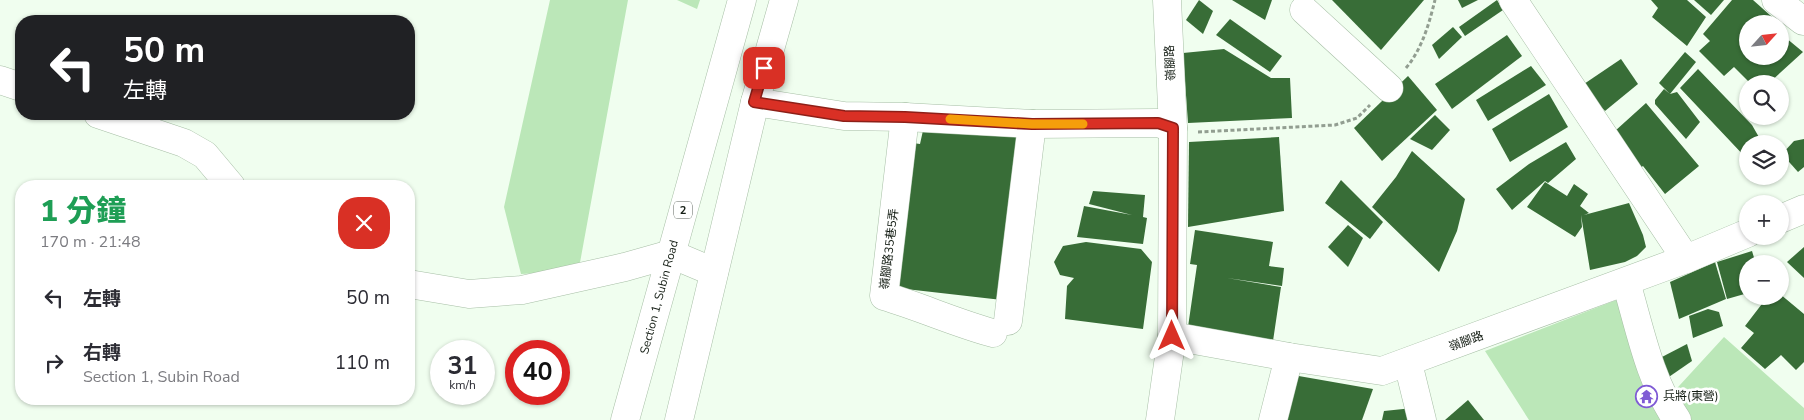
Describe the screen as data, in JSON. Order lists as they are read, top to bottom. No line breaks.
{"streets":{"street":["嶺腳路","2","嶺腳路35巷5弄","Section 1, Subin Road"]},"places":{"temple":["兵將(東營)"]},"north":"top right","page":{"map_buttons":["+","−"],"turn":["50 m","左轉"],"heading":["1 分鐘","170 m · 21:48"],"list":[{"name":"左轉","value":"50 m"},{"name":"右轉","note":"Section 1, Subin Road","value":"110 m"}],"speed":"31 km/h","limit":"40"}}
